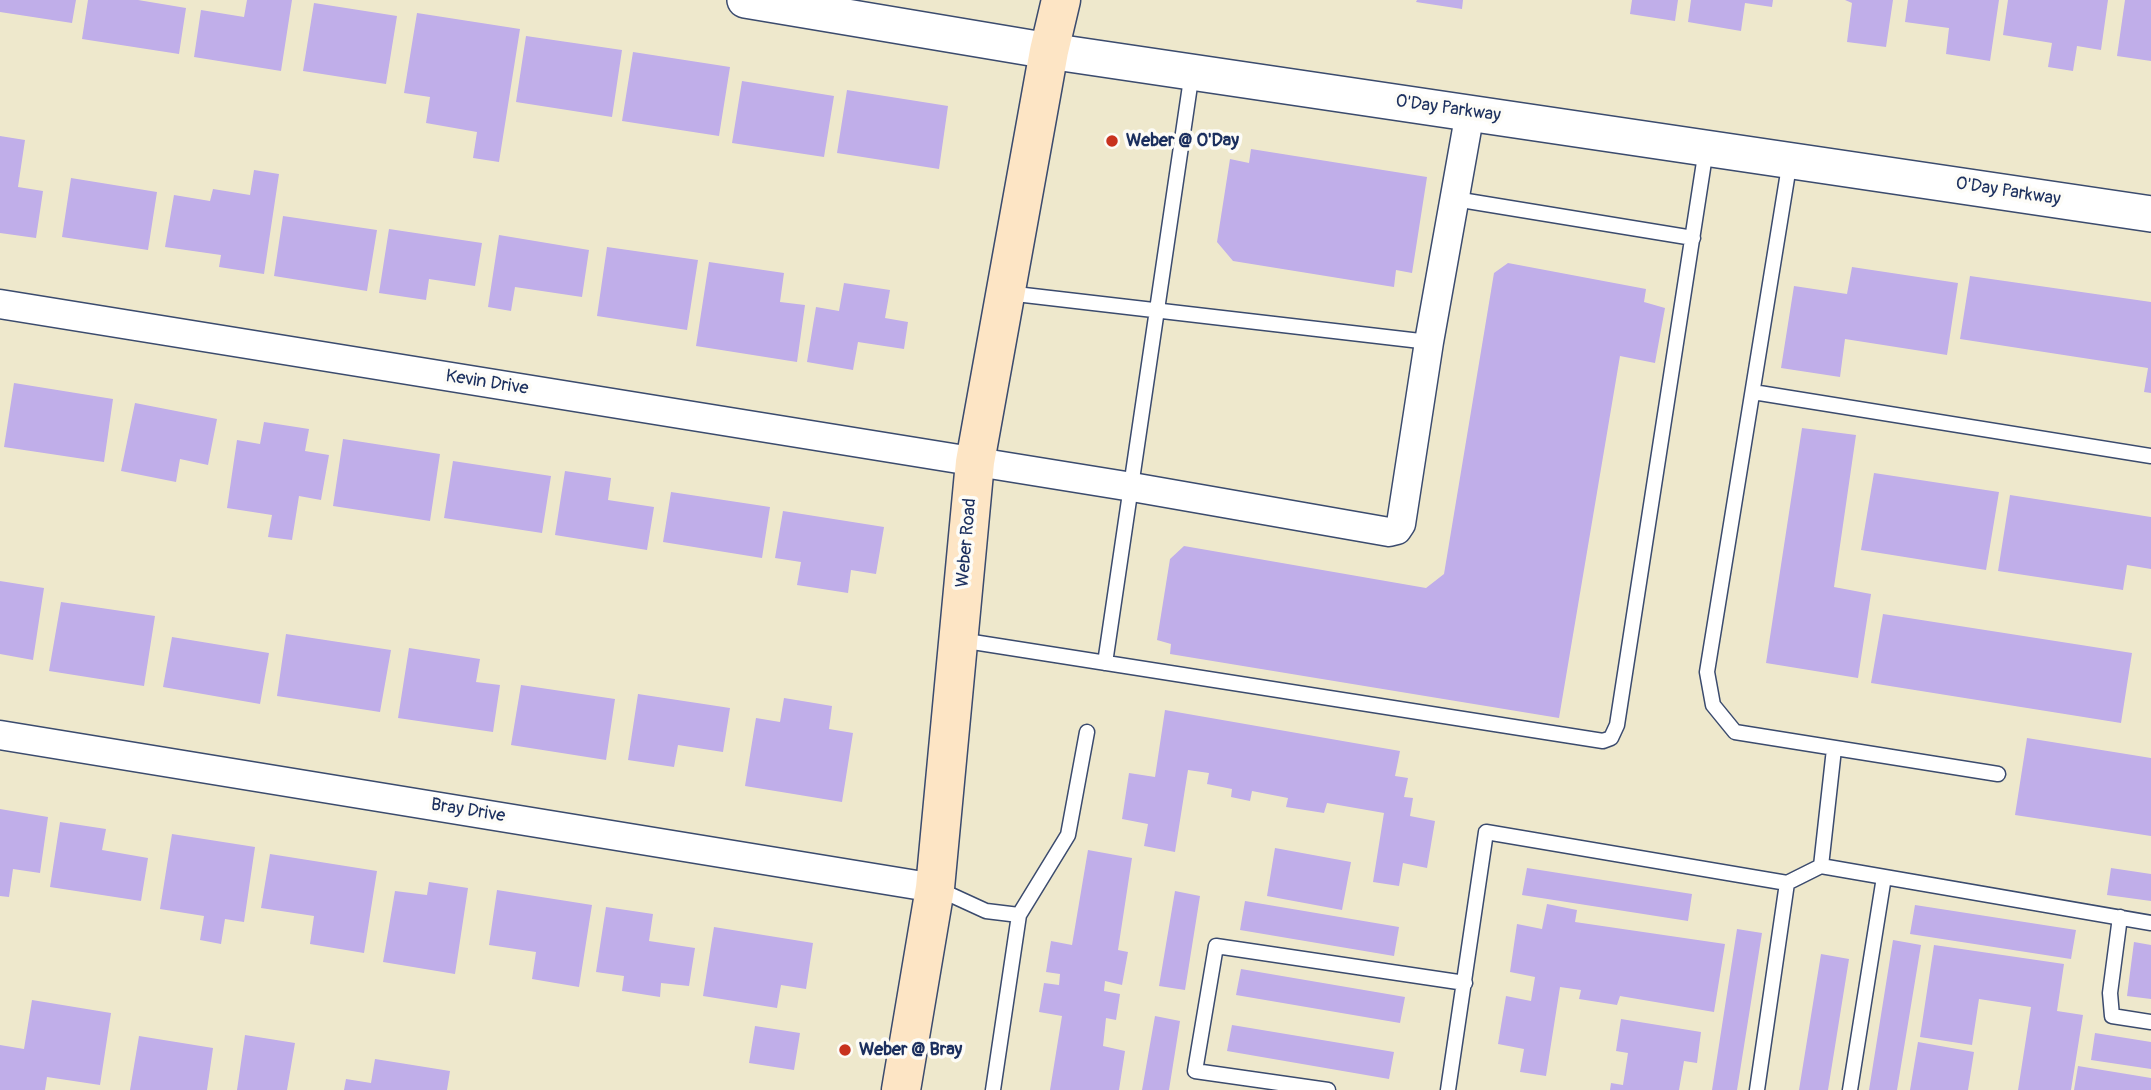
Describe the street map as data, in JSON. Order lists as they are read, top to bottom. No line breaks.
{"streets":{"main road":["Weber Road"],"street":["O'Day Parkway","Kevin Drive","Bray Drive"]},"crossings":[["O'Day Parkway","Weber Road"],["Kevin Drive","Weber Road"],["Weber Road","Bray Drive"]],"places":["Weber @ O'Day","Weber @ Bray"]}
